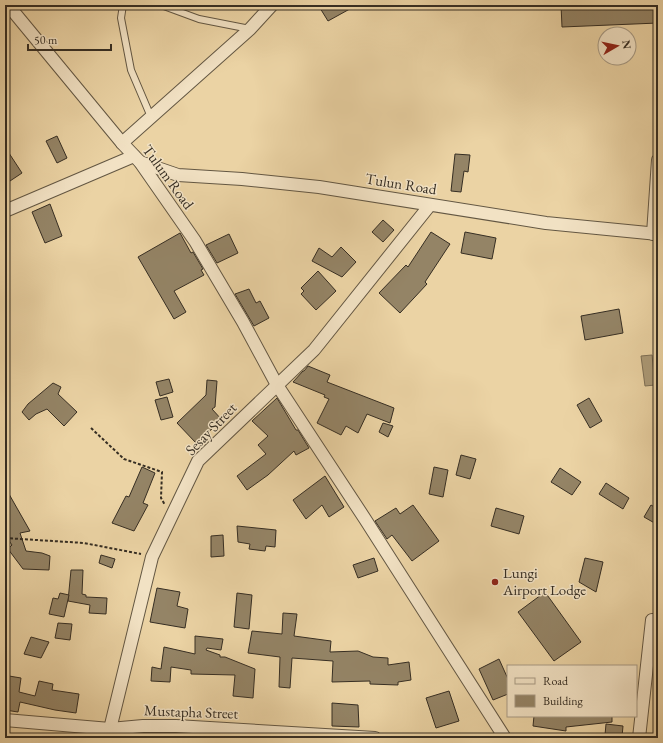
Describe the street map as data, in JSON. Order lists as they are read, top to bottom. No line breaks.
{"streets":{"street":["Tulum Road","Tulun Road","Sesay Street","Mustapha Street"]},"crossings":[["Tulum Road","Tulun Road"],["Tulum Road","Sesay Street"],["Tulun Road","Sesay Street"],["Sesay Street","Mustapha Street"]],"places":["Lungi Airport Lodge"],"legend":["Road","Building"],"scale_bar":"50 m","north":"right"}
